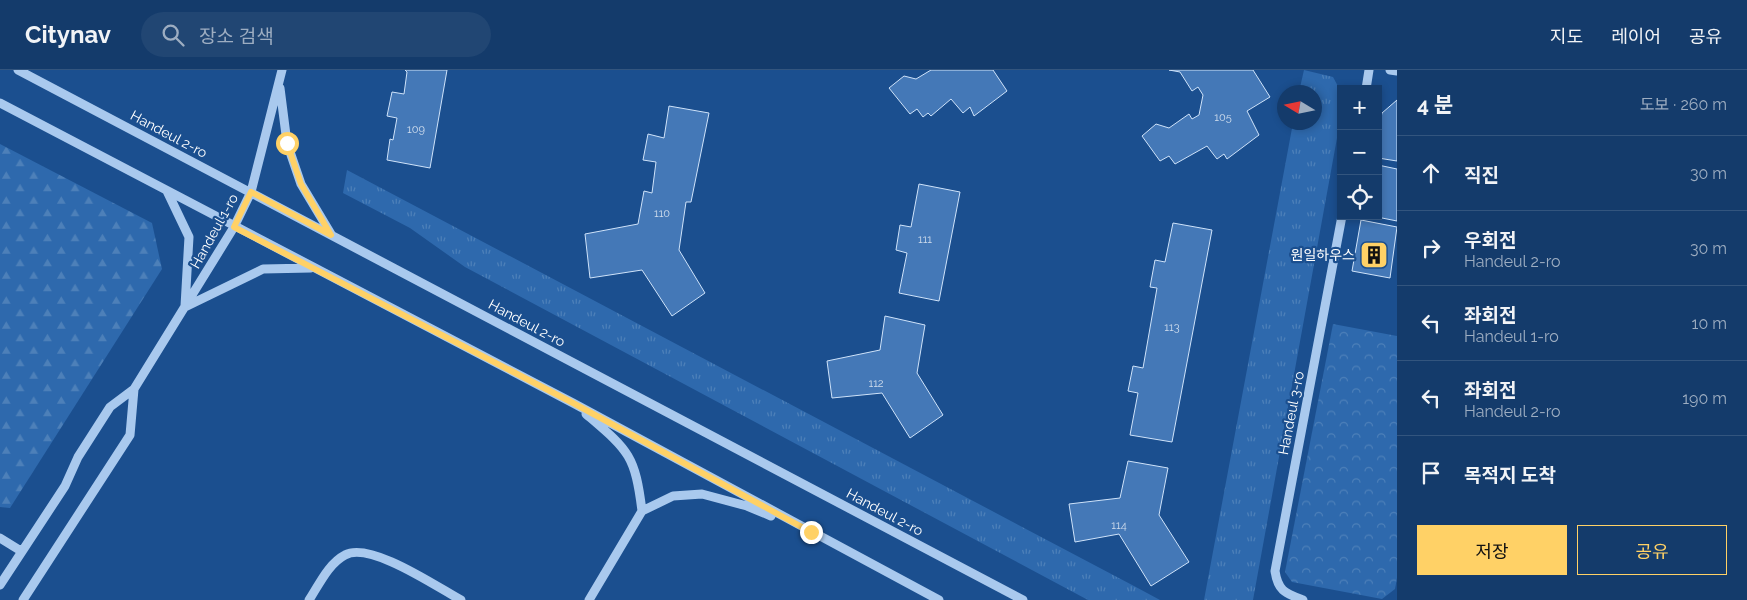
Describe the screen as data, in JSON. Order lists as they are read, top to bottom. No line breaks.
{"streets":{"street":["Handeul 2-ro","Handeul 1-ro","Handeul 3-ro"]},"crossings":[["Handeul 2-ro","Handeul 1-ro"]],"places":{"building":["원일하우스"]},"house_numbers":["105","109","110","111","113","112","114"],"north":"left","page":{"header":"Citynav","search":"장소 검색","nav":["지도","레이어","공유"],"heading":["4 분","도보 · 260 m"],"map_buttons":["+","−"],"list":[["직진","30 m"],["우회전","Handeul 2-ro","30 m"],["좌회전","Handeul 1-ro","10 m"],["좌회전","Handeul 2-ro","190 m"],"목적지 도착"],"buttons":["저장","공유"]}}
